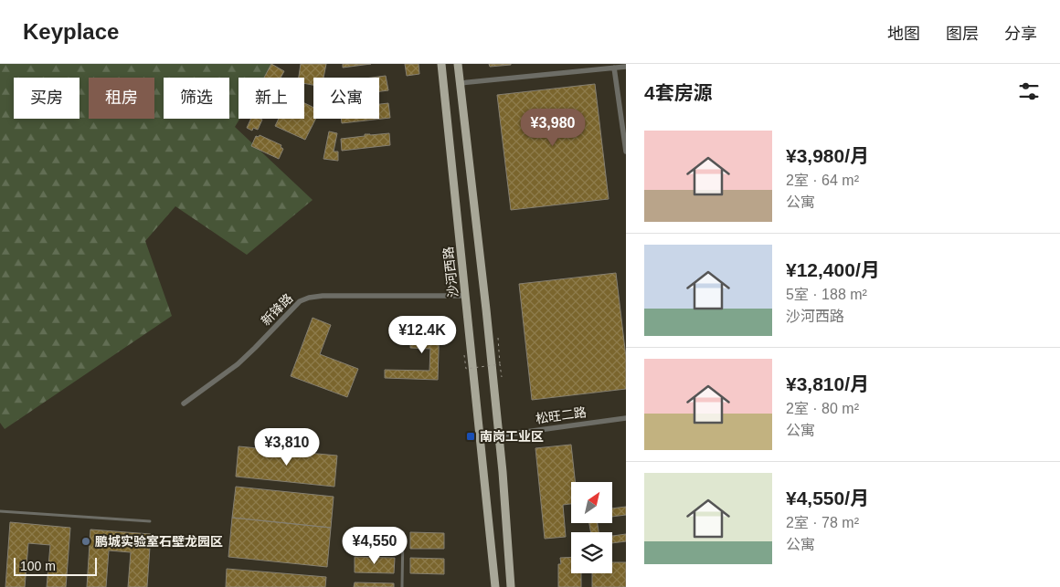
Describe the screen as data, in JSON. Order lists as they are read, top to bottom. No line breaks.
{"streets":{"main road":["沙河西路"],"street":["新锋路","松旺二路"]},"crossings":[["沙河西路","新锋路"]],"places":{"transit":["南岗工业区"],"other":["鹏城实验室石壁龙园区"]},"scale_bar":"100 m","north":"top right","page":{"header":"Keyplace","nav":["地图","图层","分享"],"heading":"4套房源","chip":["买房","租房","筛选","新上","公寓"],"price":["¥3,980","¥12.4K","¥3,810","¥4,550"],"list":[{"name":"¥3,980/月","note":"2室 · 64 m² · 公寓"},{"name":"¥12,400/月","note":"5室 · 188 m² · 沙河西路"},{"name":"¥3,810/月","note":"2室 · 80 m² · 公寓"},{"name":"¥4,550/月","note":"2室 · 78 m² · 公寓"}],"scale":"100 m"}}
